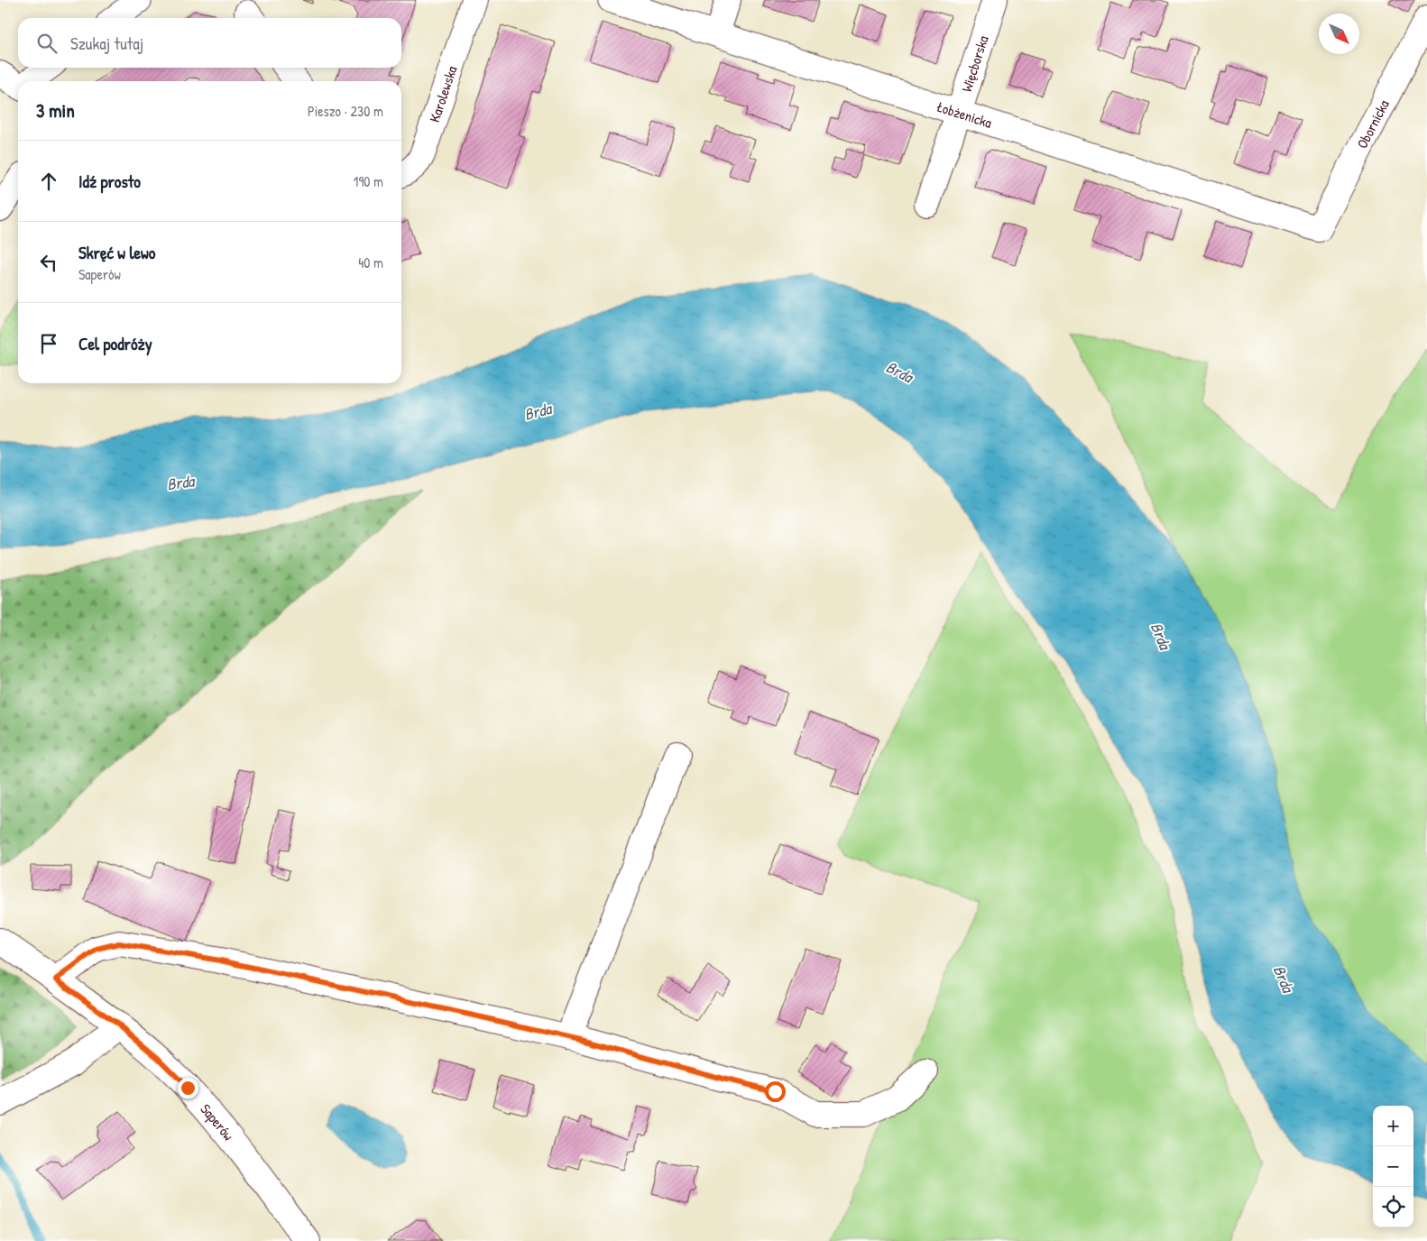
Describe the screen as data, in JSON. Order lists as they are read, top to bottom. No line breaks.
{"streets":{"street":["Więcborska","Karolewska","Łobżenicka","Obornicka","Saperów"]},"crossings":[["Więcborska","Łobżenicka"],["Łobżenicka","Obornicka"]],"water":["Brda"],"north":"bottom right","page":{"search":"Szukaj tutaj","heading":["3 min","Pieszo · 230 m"],"list":[["Idź prosto","190 m"],["Skręć w lewo","Saperów","40 m"],"Cel podróży"],"map_buttons":["+","−"]}}
